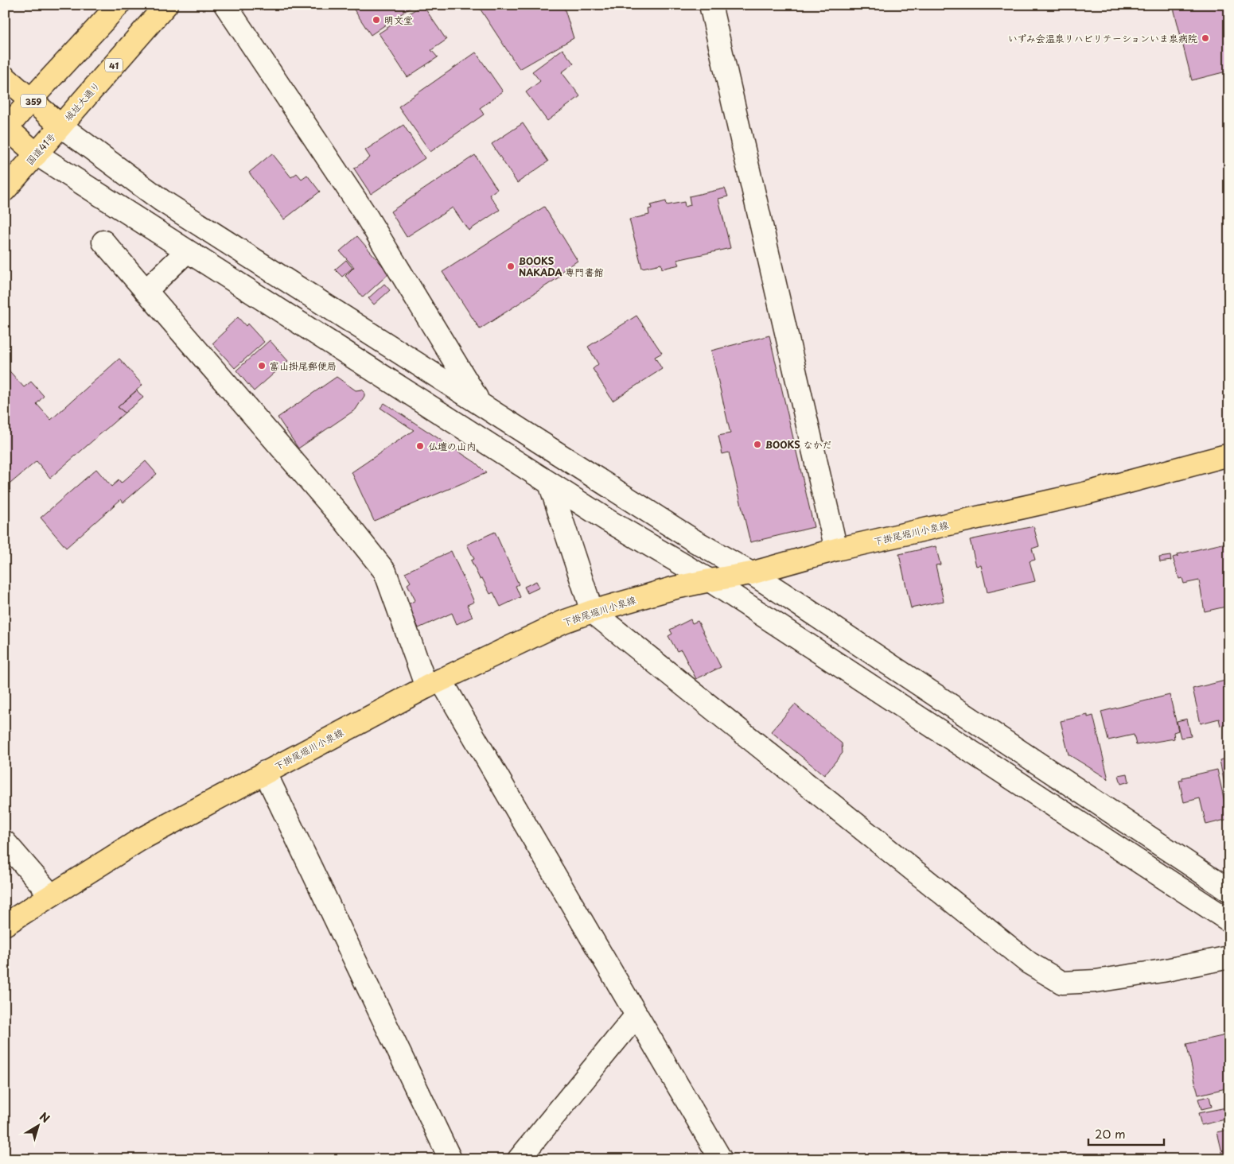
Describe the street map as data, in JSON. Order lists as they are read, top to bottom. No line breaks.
{"streets":{"main road":["41","359","城址大通り","国道41号","下掛尾堀川小泉線"]},"crossings":[["359","城址大通り"],["359","国道41号"],["城址大通り","国道41号"]],"places":["明文堂","いずみ会温泉リハビリテーションいま泉病院","BOOKS NAKADA 専門書館","富山掛尾郵便局","BOOKS なかだ","仏壇の山内"],"scale_bar":"20 m","north":"top right"}
